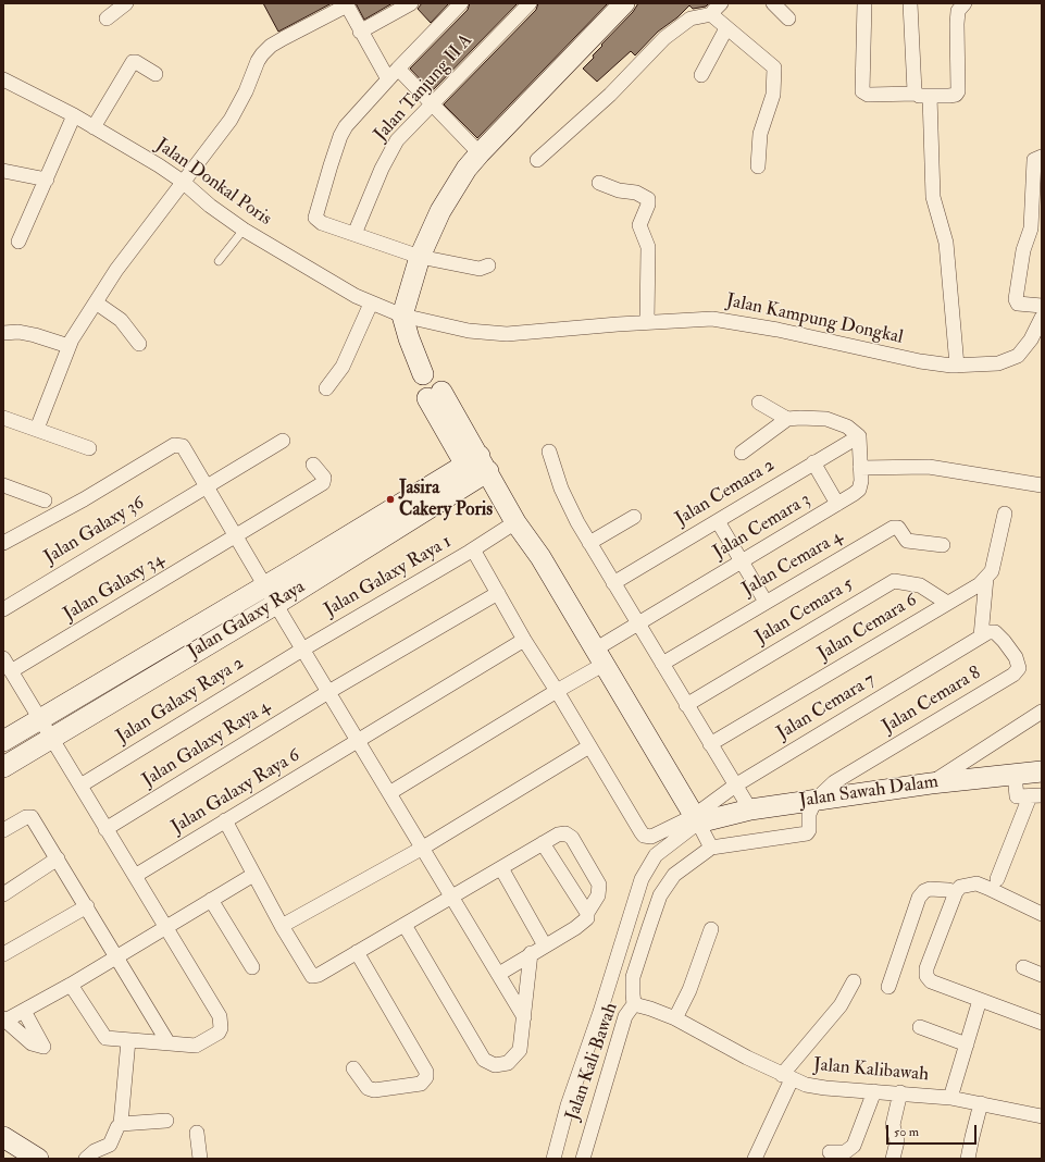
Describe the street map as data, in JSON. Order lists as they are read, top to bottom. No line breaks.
{"streets":{"street":["Jalan Tanjung II A","Jalan Donkal Poris","Jalan Kampung Dongkal","Jalan Cemara 2","Jalan Cemara 3","Jalan Galaxy 36","Jalan Cemara 4","Jalan Galaxy Raya 1","Jalan Galaxy 34","Jalan Cemara 5","Jalan Galaxy Raya","Jalan Cemara 6","Jalan Galaxy Raya 2","Jalan Cemara 8","Jalan Cemara 7","Jalan Galaxy Raya 4","Jalan Galaxy Raya 6","Jalan Sawah Dalam","Jalan Kali Bawah","Jalan Kalibawah"]},"crossings":[["Jalan Donkal Poris","Jalan Kampung Dongkal"],["Jalan Cemara 2","Jalan Cemara 3"],["Jalan Galaxy Raya 1","Jalan Galaxy Raya 2"],["Jalan Cemara 5","Jalan Cemara 6"],["Jalan Cemara 8","Jalan Cemara 7"],["Jalan Cemara 8","Jalan Sawah Dalam"],["Jalan Cemara 7","Jalan Sawah Dalam"],["Jalan Cemara 7","Jalan Kali Bawah"],["Jalan Sawah Dalam","Jalan Kali Bawah"],["Jalan Kali Bawah","Jalan Kalibawah"]],"places":["Jasira Cakery Poris"],"scale_bar":"50 m"}
